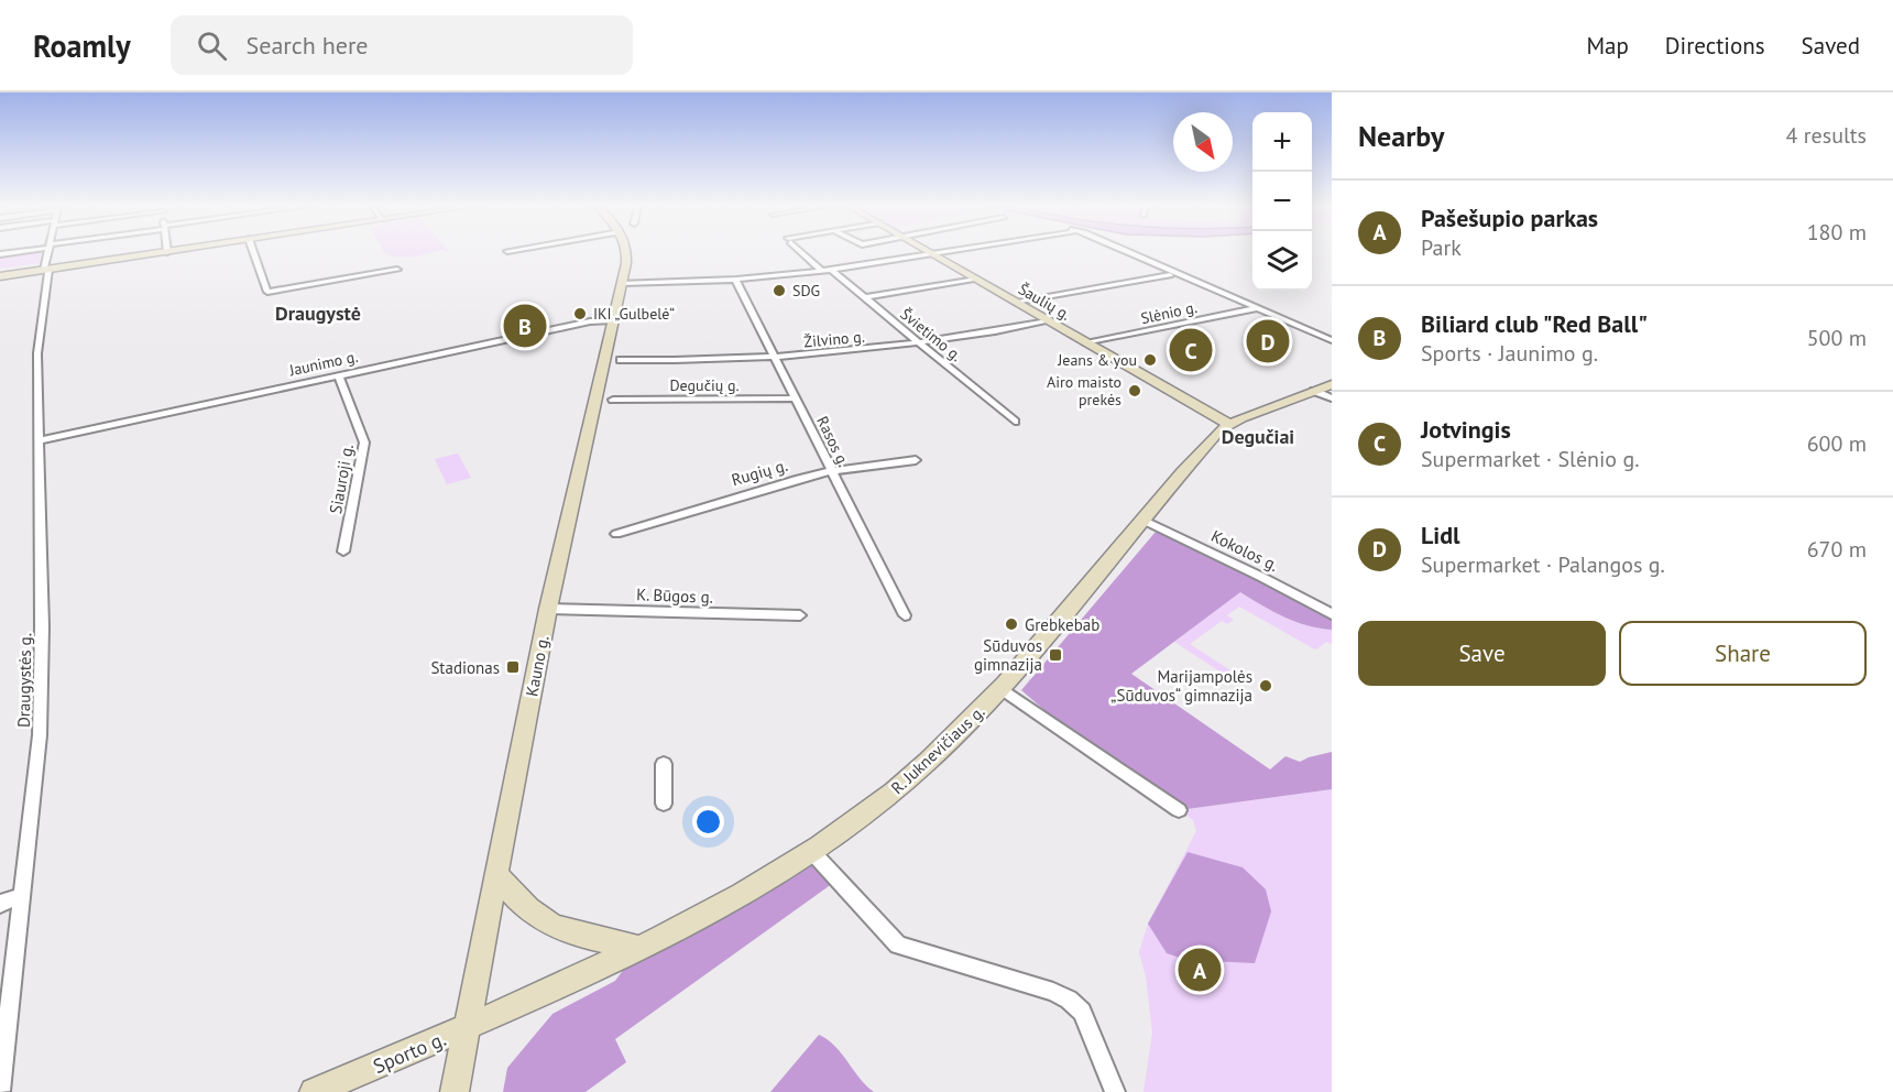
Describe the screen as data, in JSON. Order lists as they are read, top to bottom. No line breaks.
{"streets":{"street":["Šaulių g.","Slėnio g.","Švietimo g.","Žilvino g.","Jaunimo g.","Degučių g.","Rasos g.","Rugių g.","Siauroji g.","Kokolos g.","K. Būgos g.","Kauno g.","Draugystės g.","R. Juknevičiaus g.","Sporto g."]},"crossings":[["Šaulių g.","Slėnio g."],["Šaulių g.","Žilvino g."],["Šaulių g.","R. Juknevičiaus g."],["Švietimo g.","Žilvino g."],["Žilvino g.","Rasos g."],["Jaunimo g.","Siauroji g."],["Jaunimo g.","Kauno g."],["Jaunimo g.","Draugystės g."],["Degučių g.","Rasos g."],["Rasos g.","Rugių g."],["Kokolos g.","R. Juknevičiaus g."],["K. Būgos g.","Kauno g."],["Kauno g.","R. Juknevičiaus g."],["Kauno g.","Sporto g."],["R. Juknevičiaus g.","Sporto g."]],"districts":["Draugystė","Degučiai"],"places":{"other":["SDG","IKI „Gulbelė“","Jeans & you","Airo maisto prekės","Grebkebab","Marijampolės „Sūduvos“ gimnazija"],"transit":["Sūduvos gimnazija","Stadionas"]},"north":"bottom right","page":{"header":"Roamly","search":"Search here","nav":["Map","Directions","Saved"],"heading":["Nearby","4 results"],"map_buttons":["+","−"],"list":[{"mark":"A","name":"Pašešupio parkas","note":"Park","value":"180 m"},{"mark":"B","name":"Biliard club \"Red Ball\"","note":"Sports · Jaunimo g.","value":"500 m"},{"mark":"C","name":"Jotvingis","note":"Supermarket · Slėnio g.","value":"600 m"},{"mark":"D","name":"Lidl","note":"Supermarket · Palangos g.","value":"670 m"}],"pins":["B","D","C","A"],"buttons":["Save","Share"]}}
